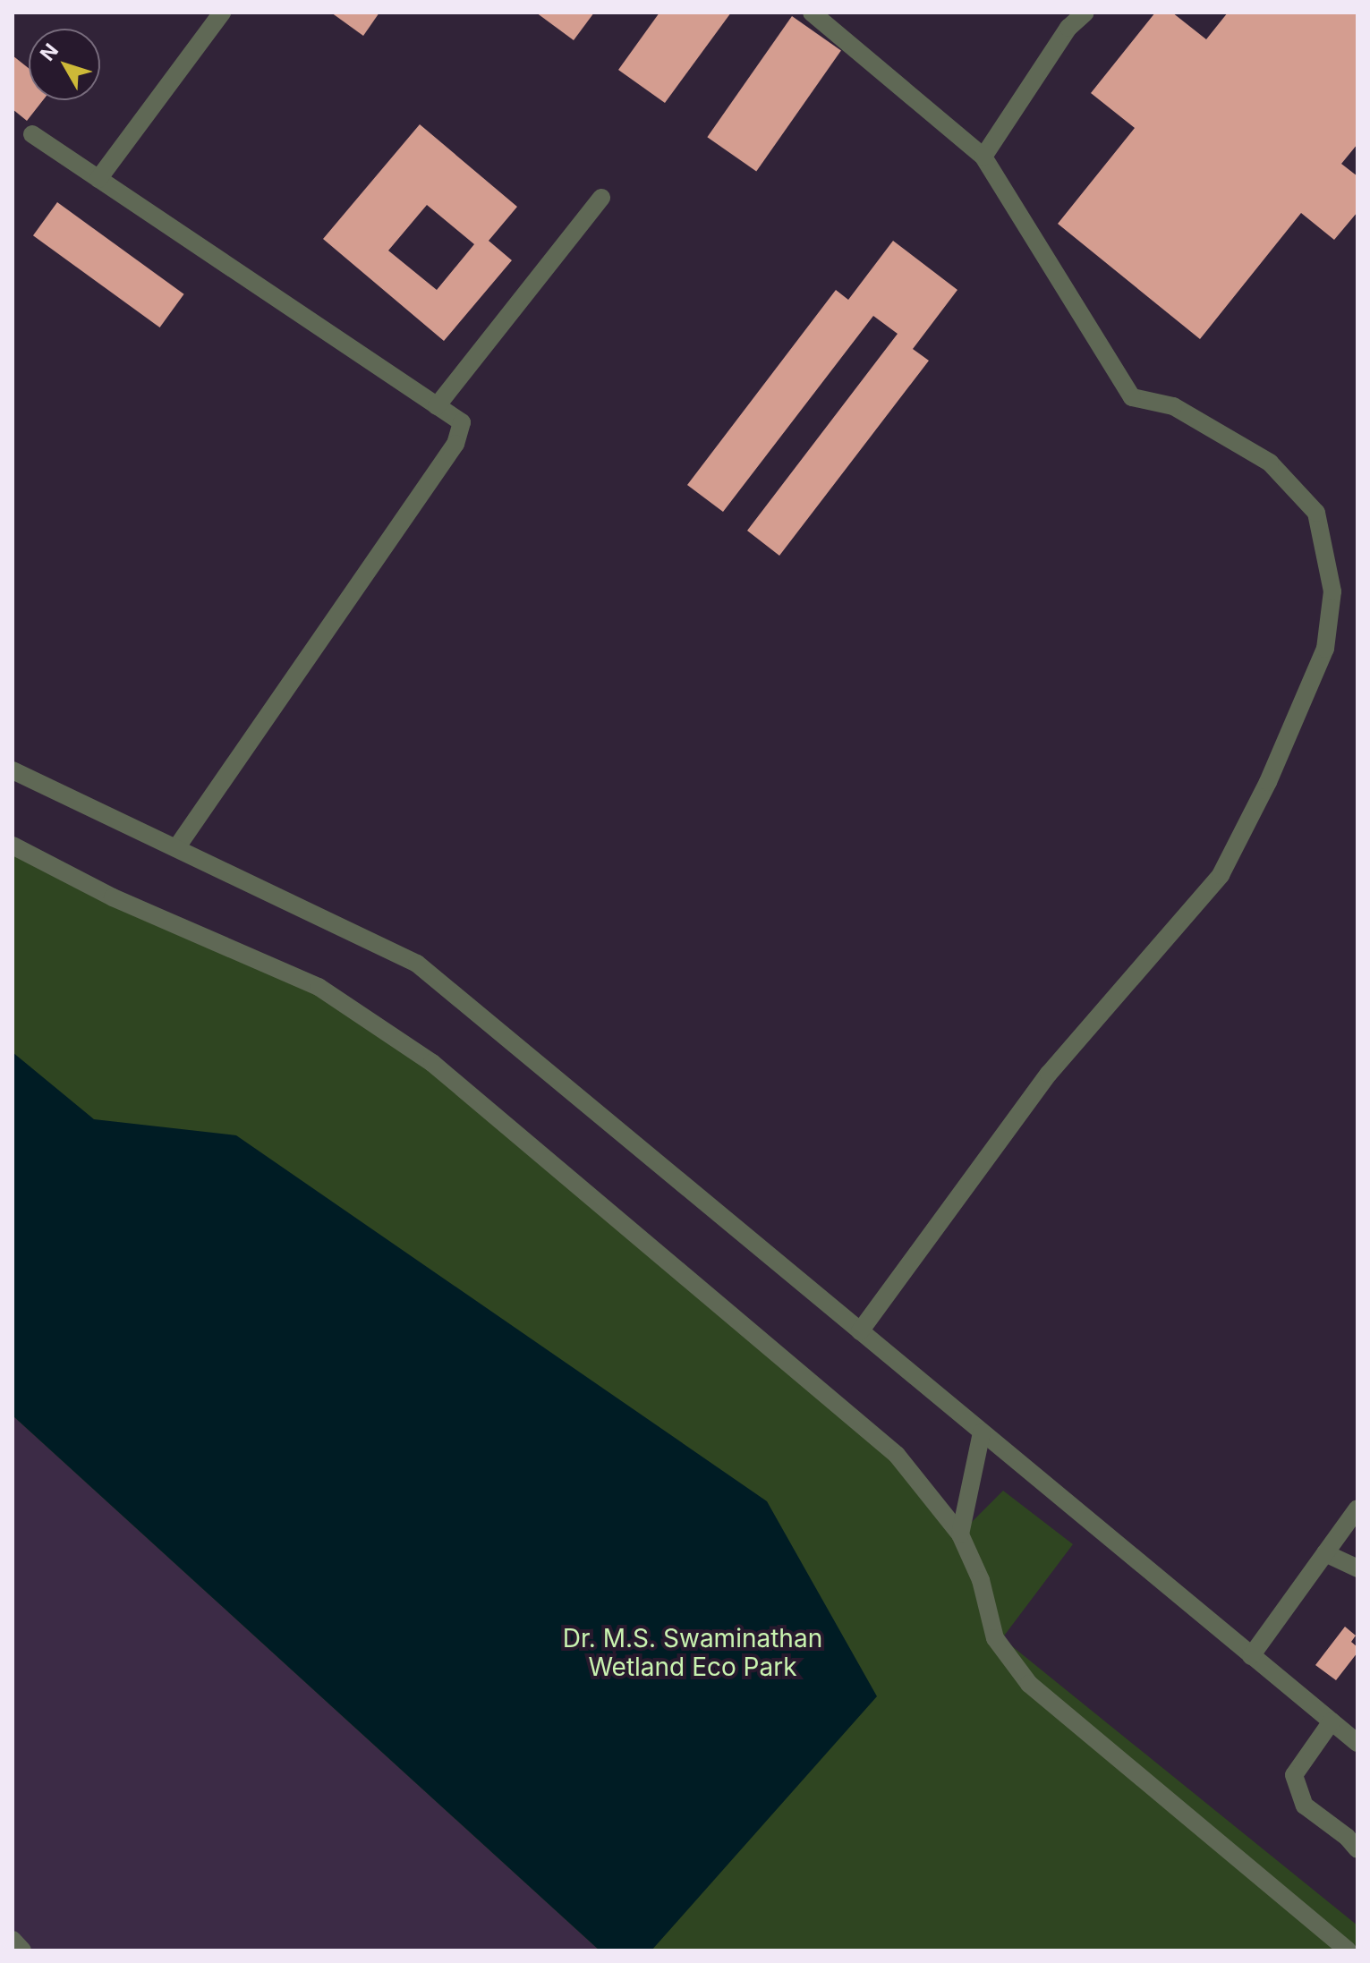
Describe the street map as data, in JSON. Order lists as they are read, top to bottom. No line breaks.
{"parks":["Dr. M.S. Swaminathan Wetland Eco Park"],"north":"top left"}
